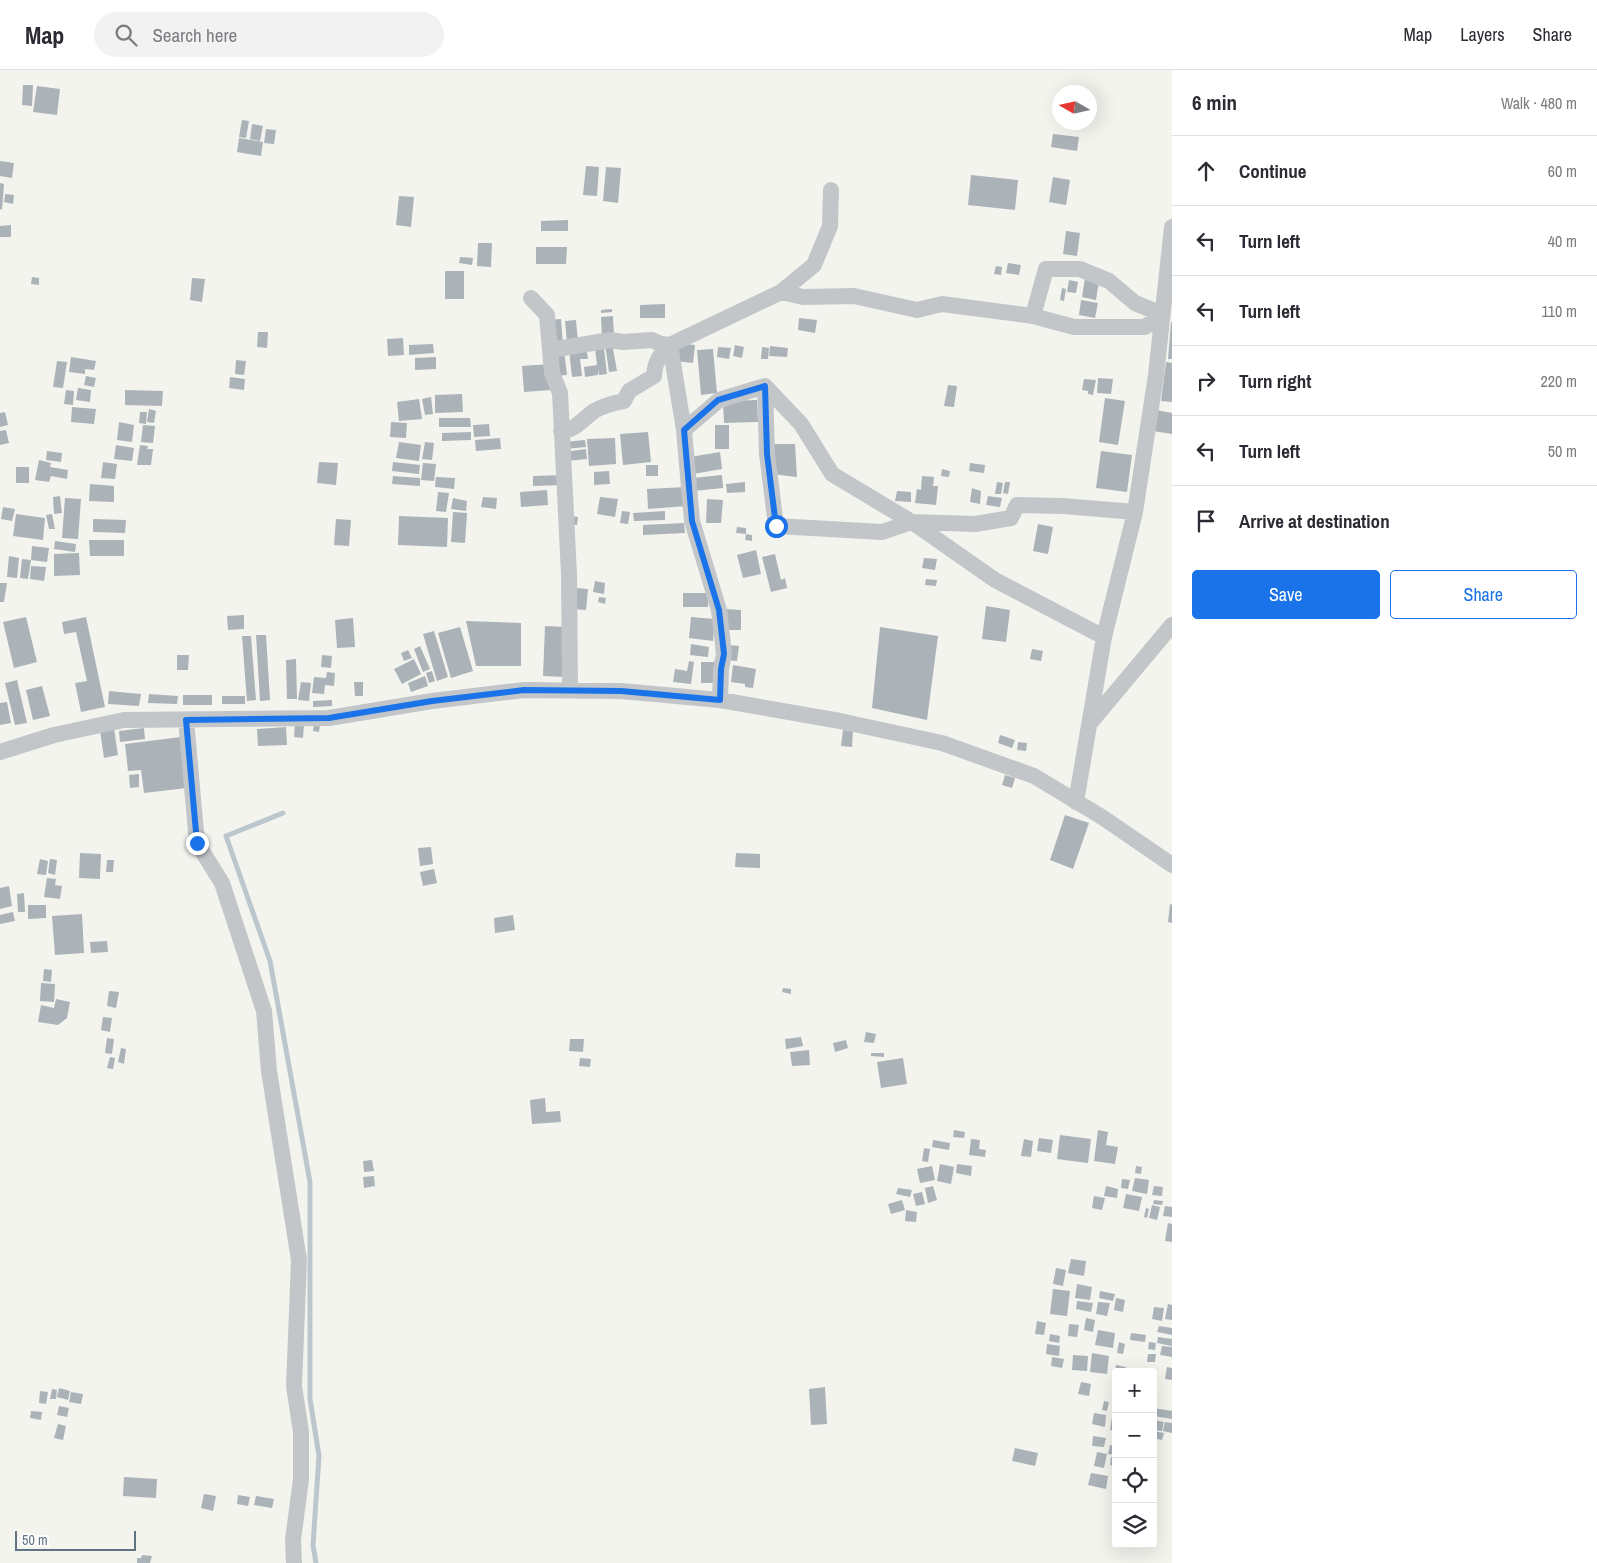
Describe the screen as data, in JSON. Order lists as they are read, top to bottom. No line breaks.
{"scale_bar":"50 m","north":"left","page":{"header":"Map","search":"Search here","nav":["Map","Layers","Share"],"heading":["6 min","Walk · 480 m"],"list":[["Continue","60 m"],["Turn left","40 m"],["Turn left","110 m"],["Turn right","220 m"],["Turn left","50 m"],"Arrive at destination"],"buttons":["Save","Share"],"map_buttons":["+","−"],"scale":"50 m"}}
